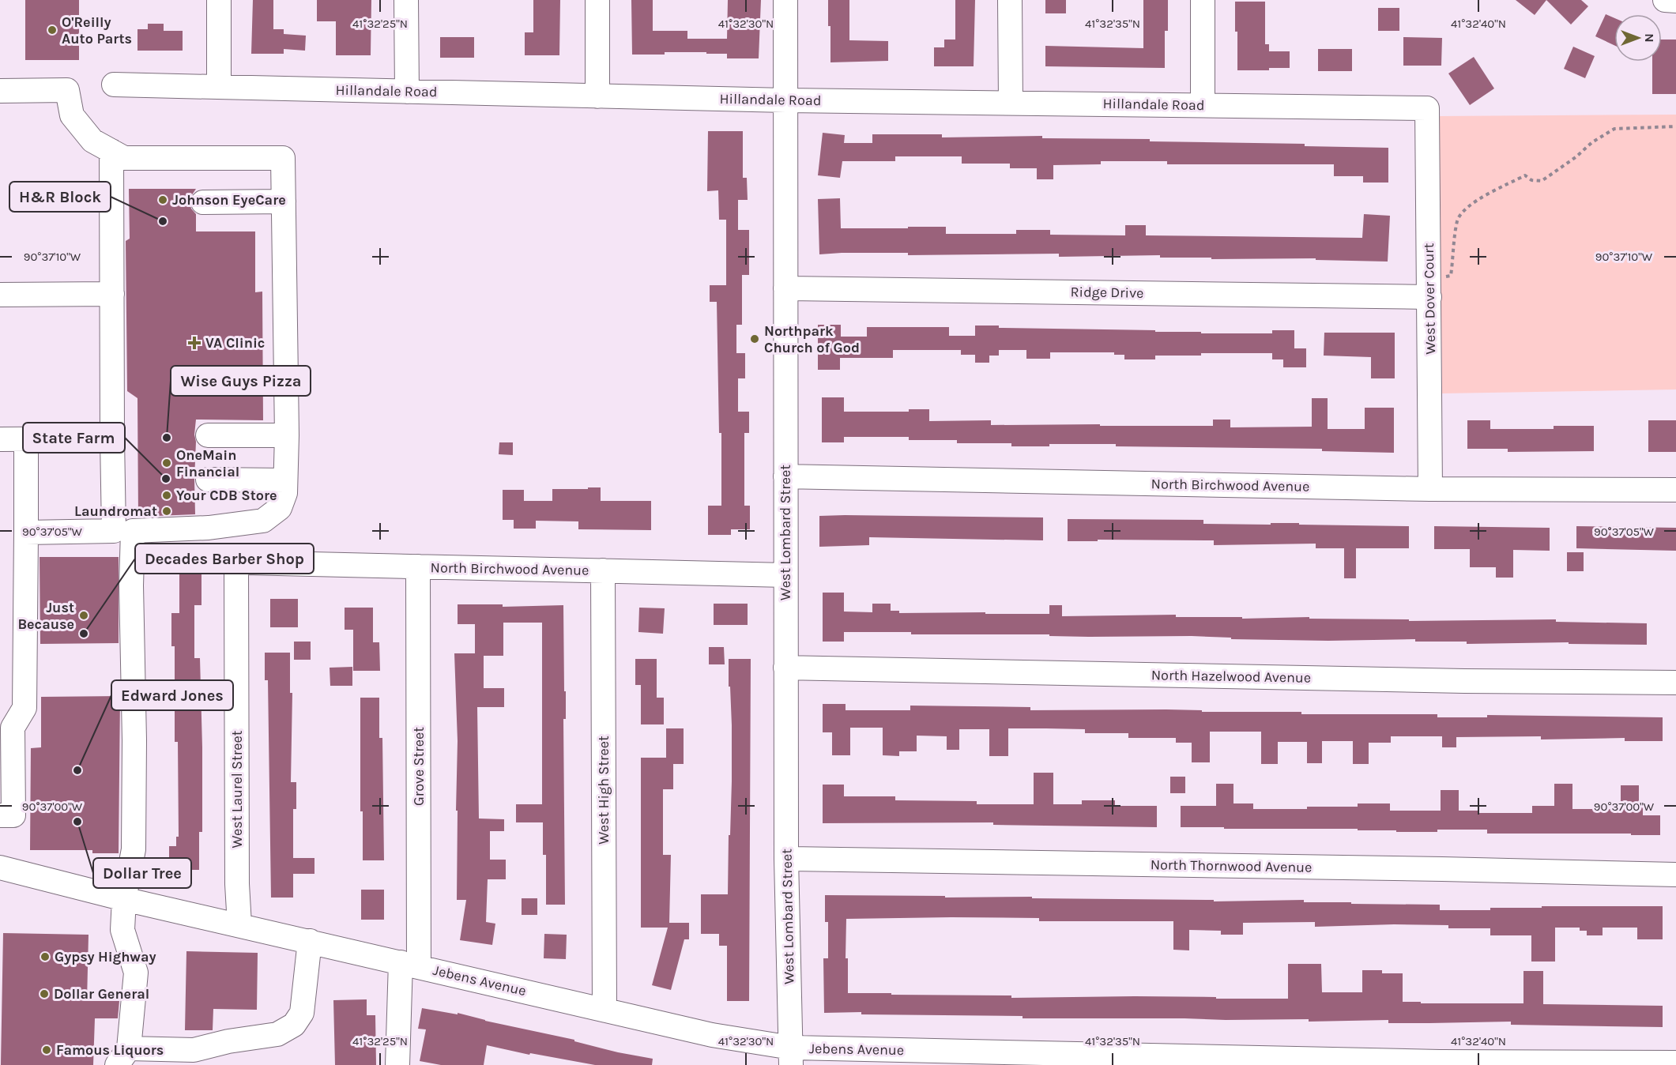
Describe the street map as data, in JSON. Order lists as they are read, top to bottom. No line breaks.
{"streets":{"street":["Hillandale Road","Ridge Drive","West Dover Court","North Birchwood Avenue","West Lombard Street","North Hazelwood Avenue","Grove Street","West Laurel Street","West High Street","North Thornwood Avenue","Jebens Avenue"]},"crossings":[["Hillandale Road","West Dover Court"],["Hillandale Road","West Lombard Street"],["Ridge Drive","West Dover Court"],["Ridge Drive","West Lombard Street"],["West Dover Court","North Birchwood Avenue"],["North Birchwood Avenue","West Lombard Street"],["North Birchwood Avenue","Grove Street"],["North Birchwood Avenue","West Laurel Street"],["North Birchwood Avenue","West High Street"],["West Lombard Street","North Hazelwood Avenue"],["West Lombard Street","North Thornwood Avenue"],["West Lombard Street","Jebens Avenue"],["Grove Street","Jebens Avenue"],["West Laurel Street","Jebens Avenue"],["West High Street","Jebens Avenue"]],"places":{"other":["O'Reilly Auto Parts","Johnson EyeCare","H&R Block","Northpark Church of God","Wise Guys Pizza","OneMain Financial","State Farm","Your CDB Store","Laundromat","Just Because","Decades Barber Shop","Edward Jones","Dollar Tree","Gypsy Highway","Dollar General","Famous Liquors"],"health":["VA Clinic"]},"north":"right","coordinates":["41°32'25\"N","41°32'30\"N","41°32'35\"N","41°32'40\"N","90°37'10\"W","90°37'05\"W","90°37'00\"W"]}
